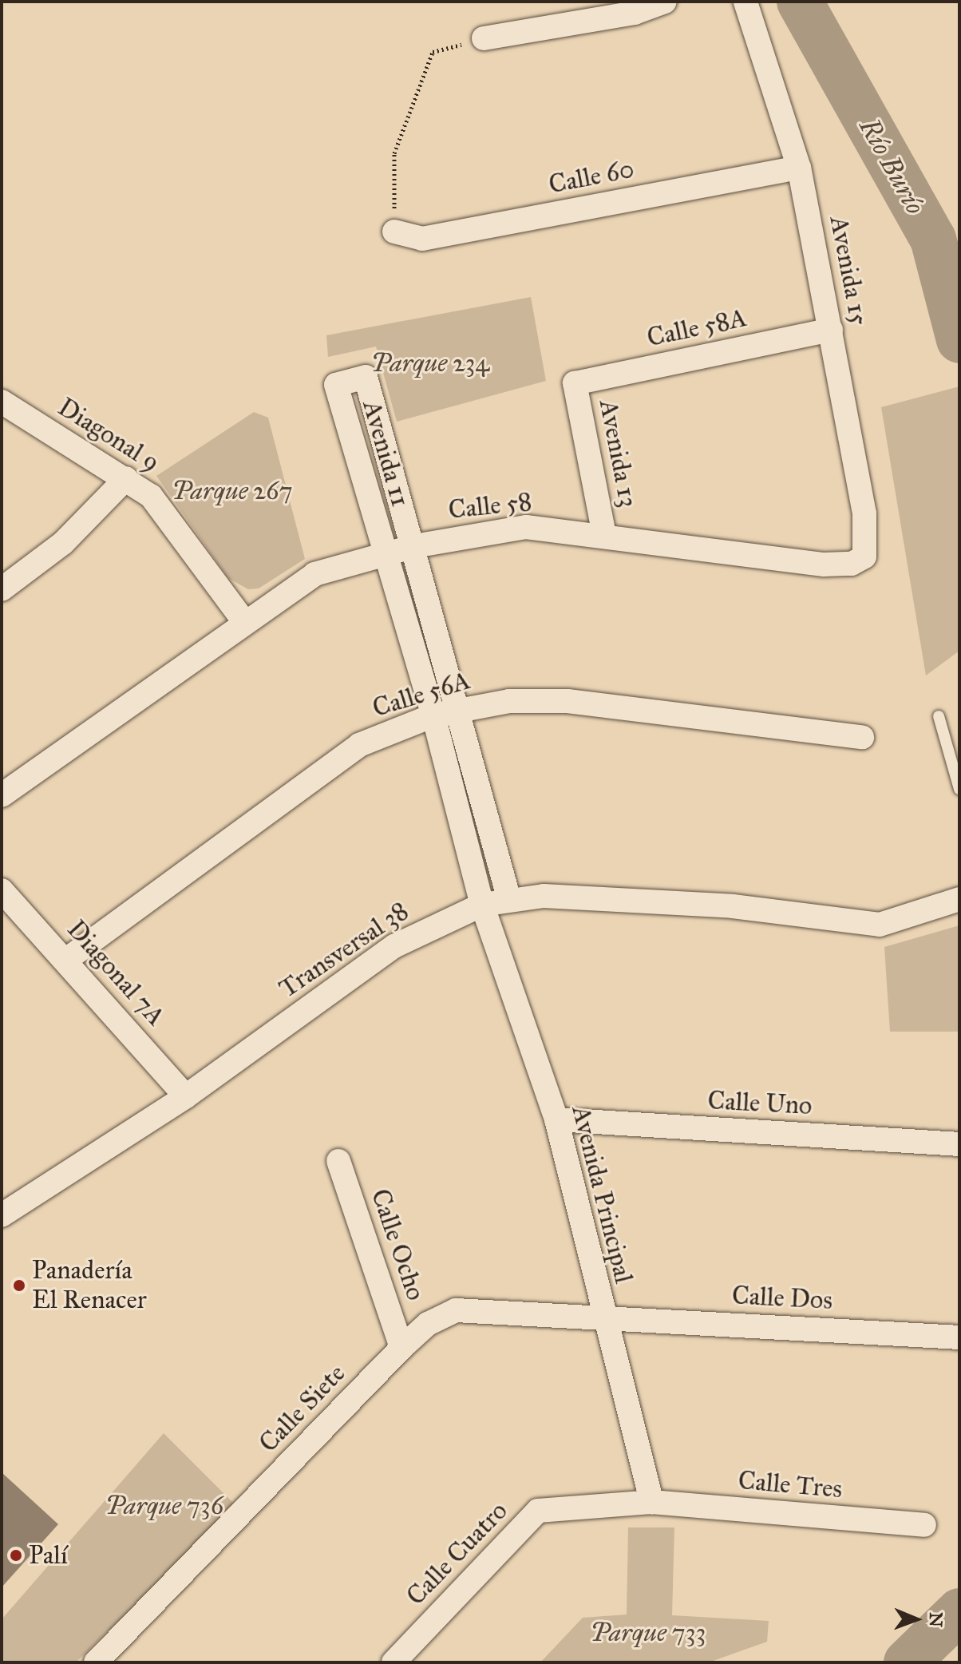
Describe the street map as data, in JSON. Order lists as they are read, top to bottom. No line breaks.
{"streets":{"street":["Calle 60","Avenida 15","Calle 58A","Diagonal 9","Avenida 11","Avenida 13","Calle 58","Calle 56A","Transversal 38","Diagonal 7A","Calle Uno","Avenida Principal","Calle Ocho","Calle Dos","Calle Siete","Calle Tres","Calle Cuatro"]},"crossings":[["Calle 60","Avenida 15"],["Avenida 15","Calle 58A"],["Avenida 15","Calle 58"],["Calle 58A","Avenida 13"],["Diagonal 9","Calle 58"],["Avenida 11","Calle 58"],["Avenida 11","Calle 56A"],["Avenida 11","Transversal 38"],["Avenida 11","Avenida Principal"],["Avenida 13","Calle 58"],["Calle 56A","Diagonal 7A"],["Transversal 38","Diagonal 7A"],["Transversal 38","Avenida Principal"],["Calle Uno","Avenida Principal"],["Avenida Principal","Calle Dos"],["Avenida Principal","Calle Siete"],["Avenida Principal","Calle Tres"],["Avenida Principal","Calle Cuatro"],["Calle Ocho","Calle Siete"],["Calle Dos","Calle Siete"],["Calle Tres","Calle Cuatro"]],"water":["Río Burío"],"parks":["Parque 234","Parque 267","Parque 736","Parque 733"],"places":["Panadería El Renacer","Palí"],"north":"right"}
